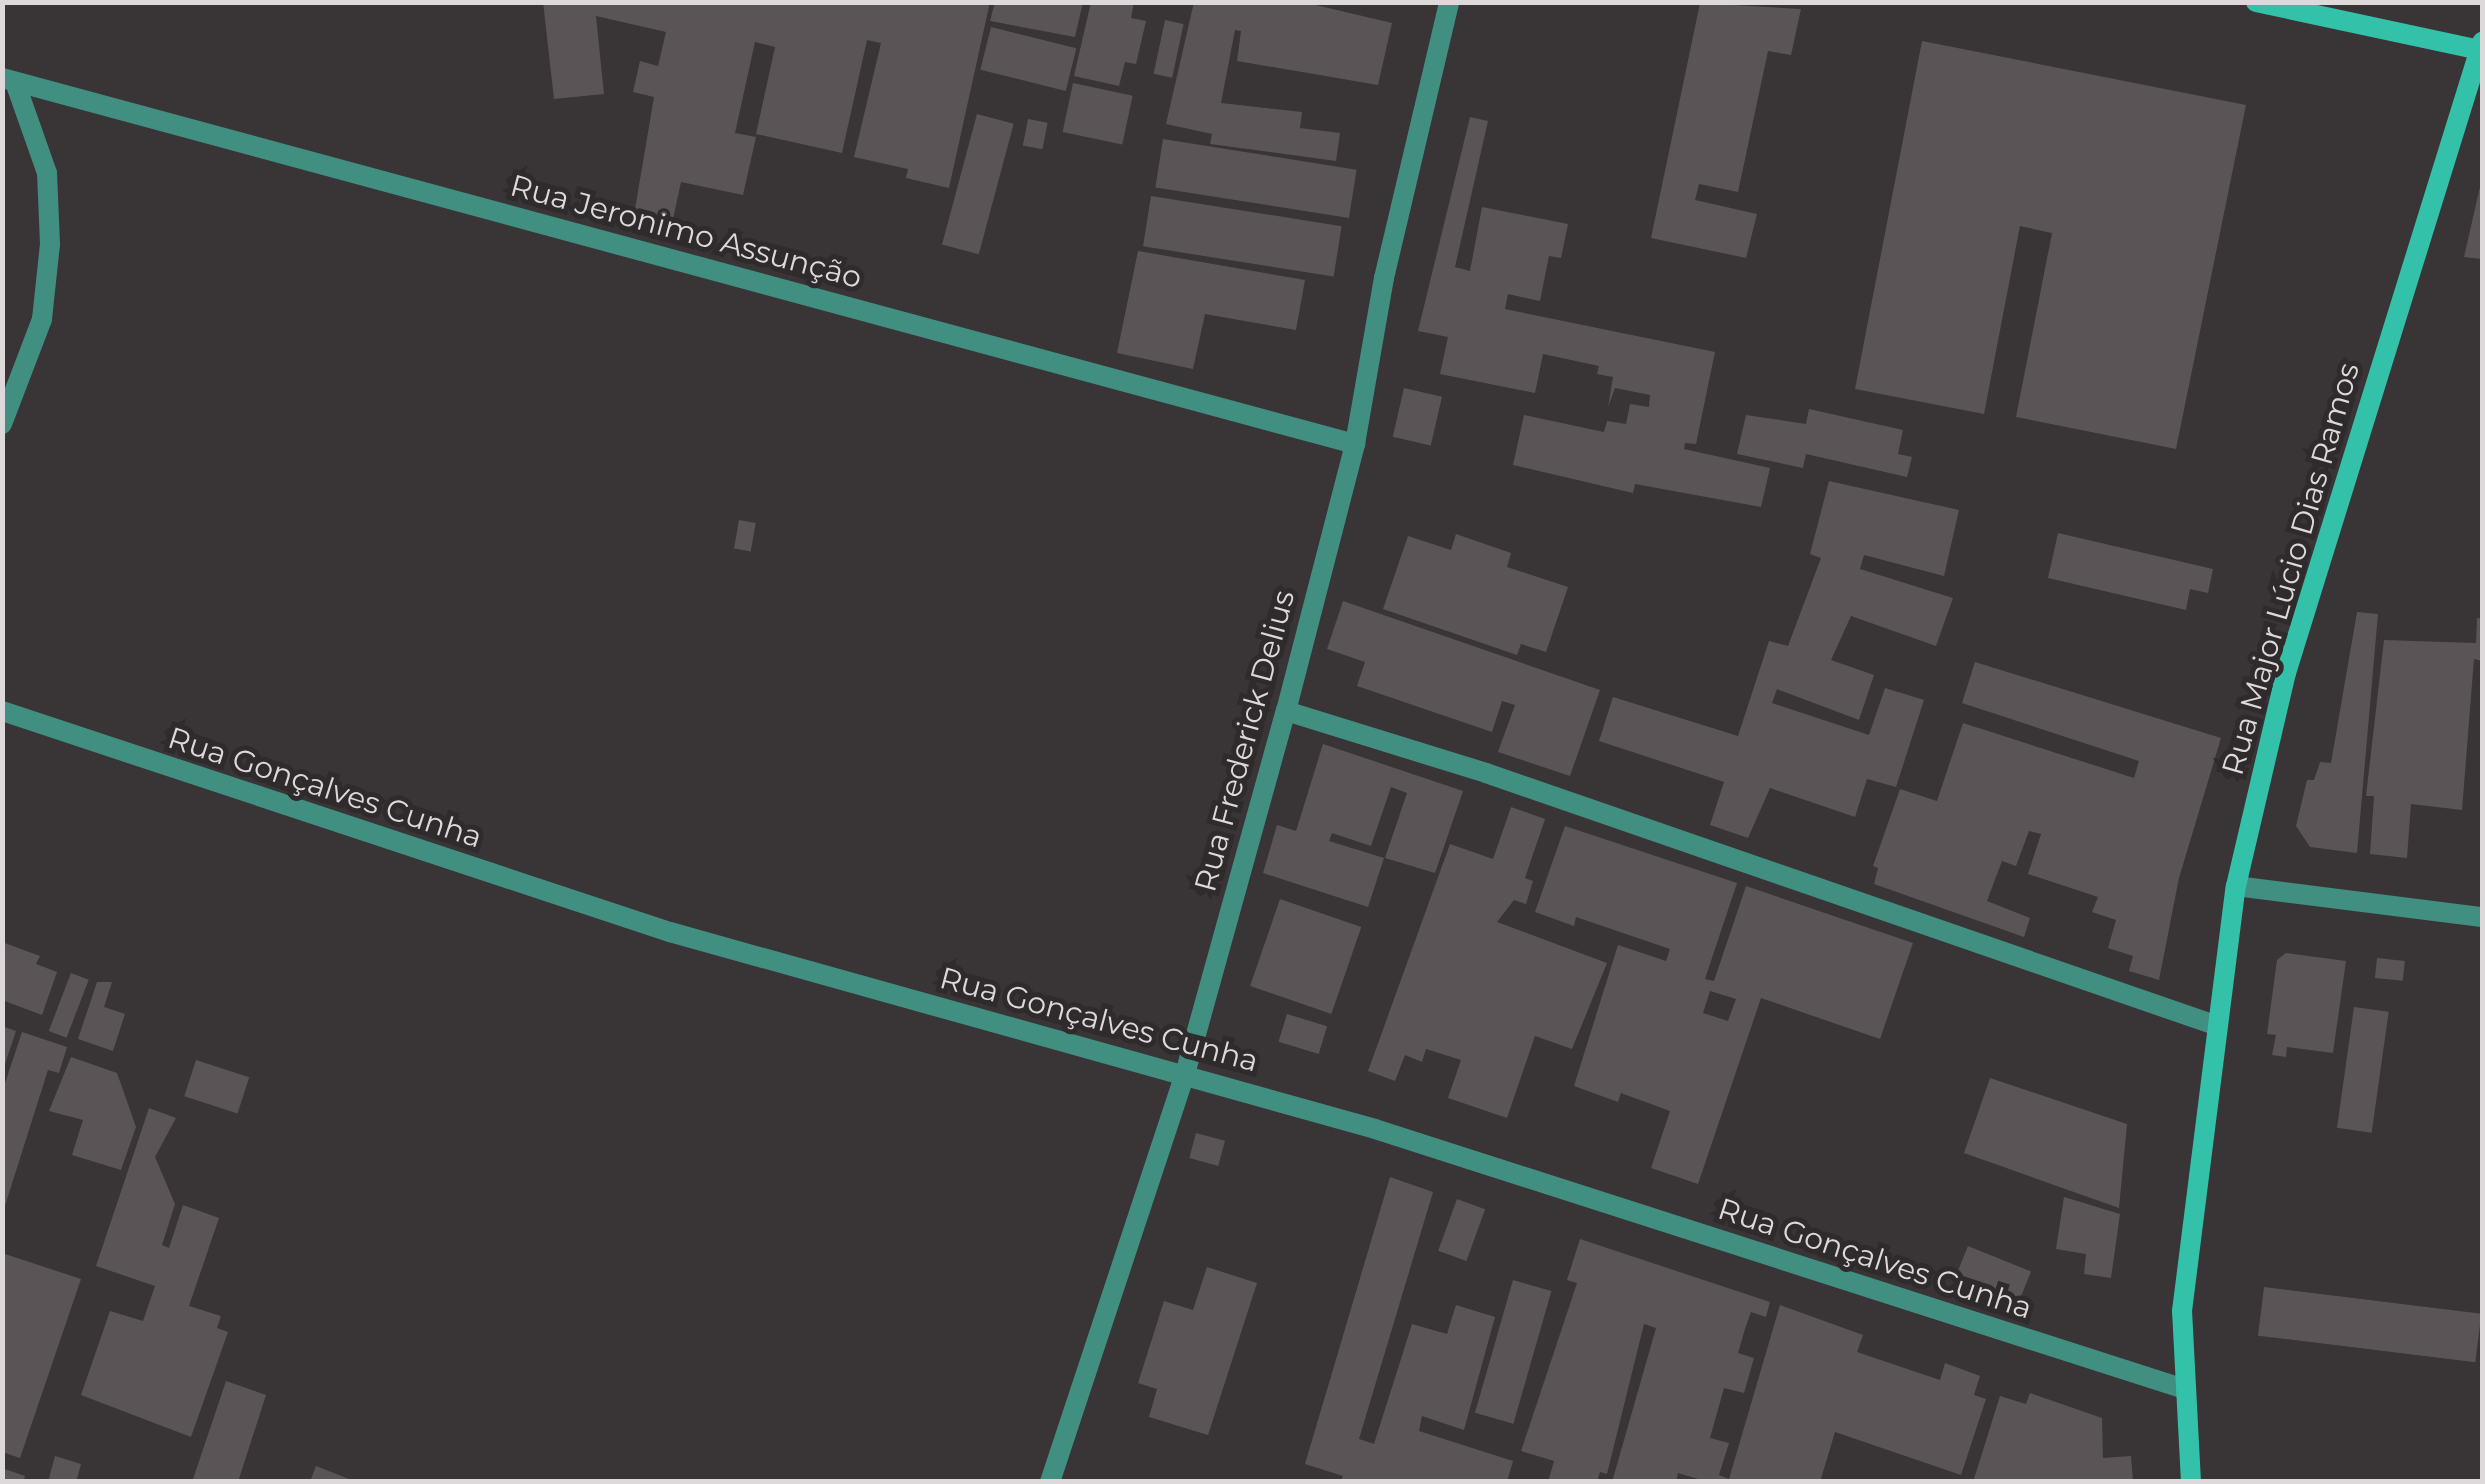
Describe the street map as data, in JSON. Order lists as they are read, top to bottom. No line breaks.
{"streets":{"main road":["Rua Major Lúcio Dias Ramos"],"street":["Rua Jeronimo Assunção","Rua Frederick Delius","Rua Gonçalves Cunha"]},"crossings":[["Rua Jeronimo Assunção","Rua Frederick Delius"],["Rua Major Lúcio Dias Ramos","Rua Gonçalves Cunha"],["Rua Frederick Delius","Rua Gonçalves Cunha"]]}
